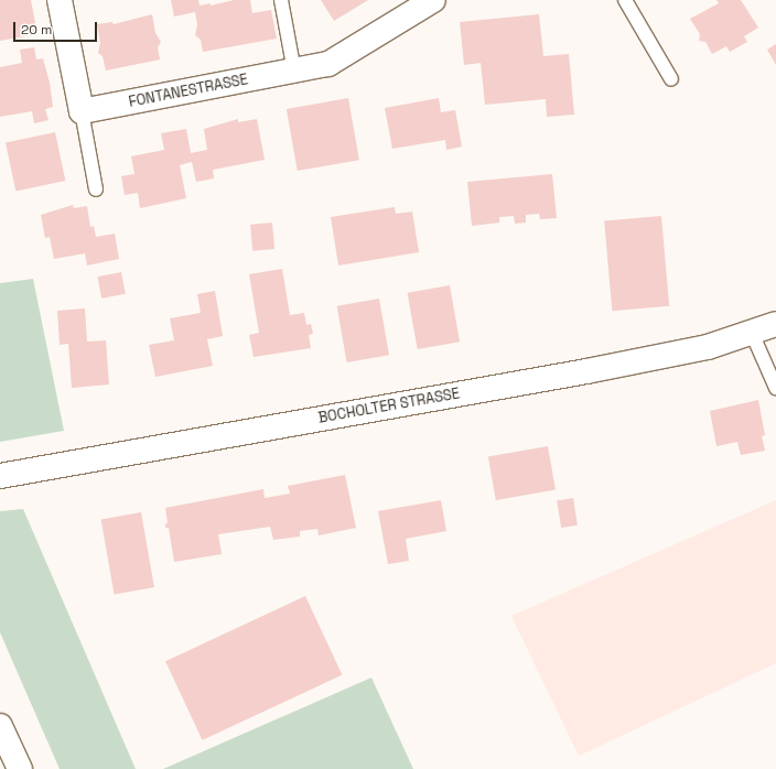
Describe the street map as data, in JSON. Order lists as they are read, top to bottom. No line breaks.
{"streets":{"street":["FONTANESTRASSE","BOCHOLTER STRASSE"]},"scale_bar":"20 m"}
